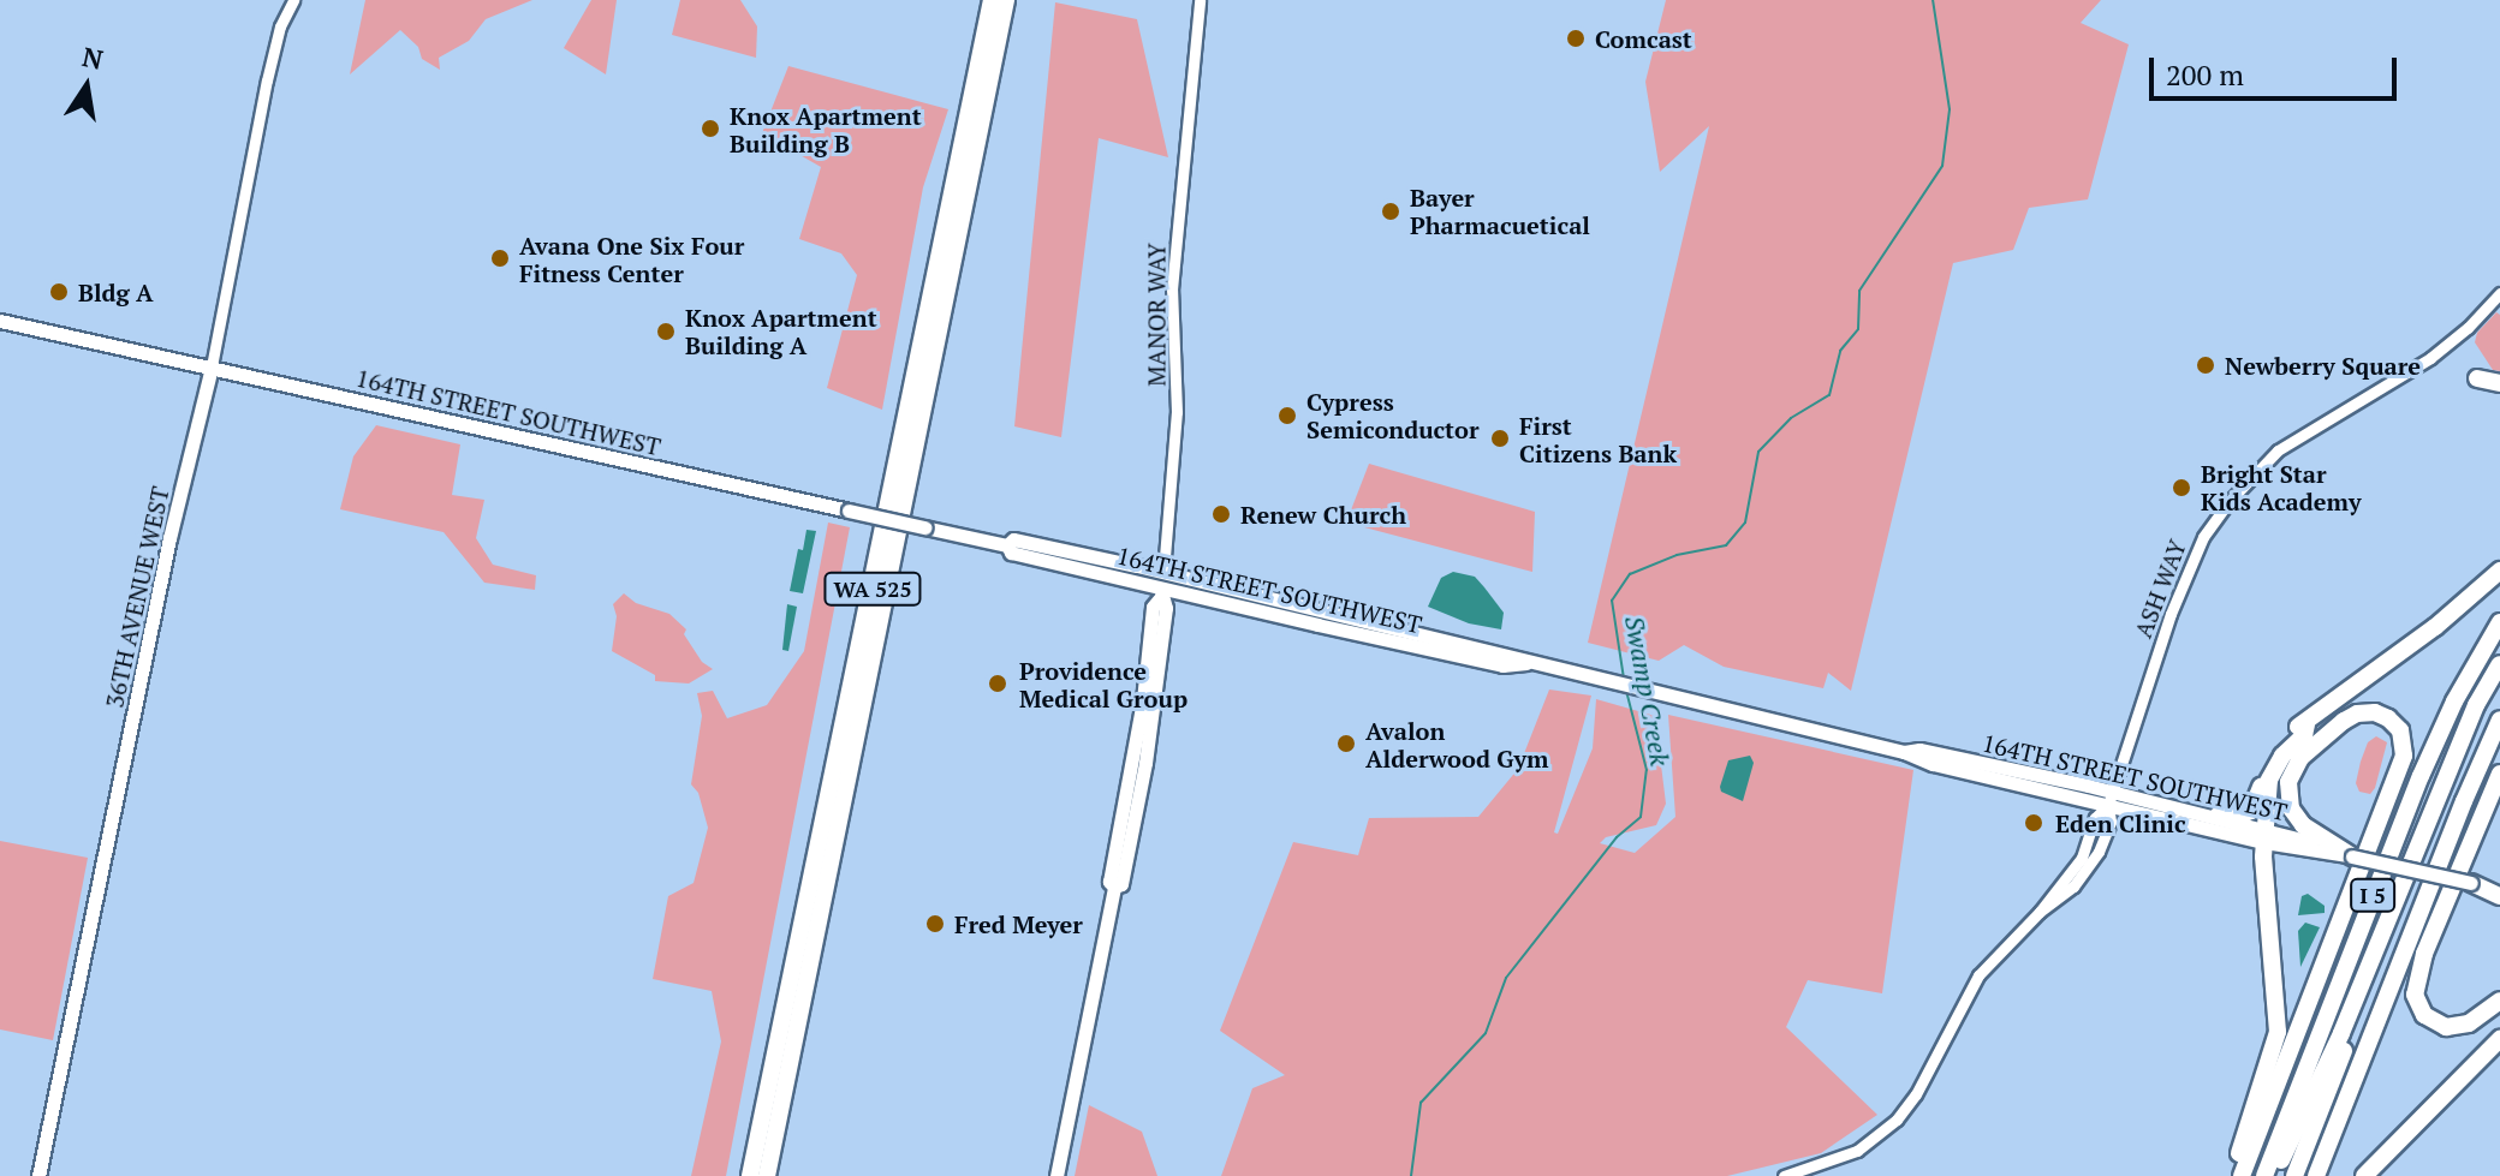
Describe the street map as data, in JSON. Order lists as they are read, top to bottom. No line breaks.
{"streets":{"highway":["WA 525","I 5"],"main road":["164TH STREET SOUTHWEST","36TH AVENUE WEST"],"street":["MANOR WAY","ASH WAY"]},"crossings":[["MANOR WAY","164TH STREET SOUTHWEST"],["164TH STREET SOUTHWEST","ASH WAY"],["164TH STREET SOUTHWEST","36TH AVENUE WEST"]],"water":["Swamp Creek"],"places":["Comcast","Knox Apartment Building B","Bayer Pharmacuetical","Avana One Six Four Fitness Center","Bldg A","Knox Apartment Building A","Newberry Square","Cypress Semiconductor","First Citizens Bank","Bright Star Kids Academy","Renew Church","Providence Medical Group","Avalon Alderwood Gym","Eden Clinic","Fred Meyer"],"scale_bar":"200 m","north":"top"}
